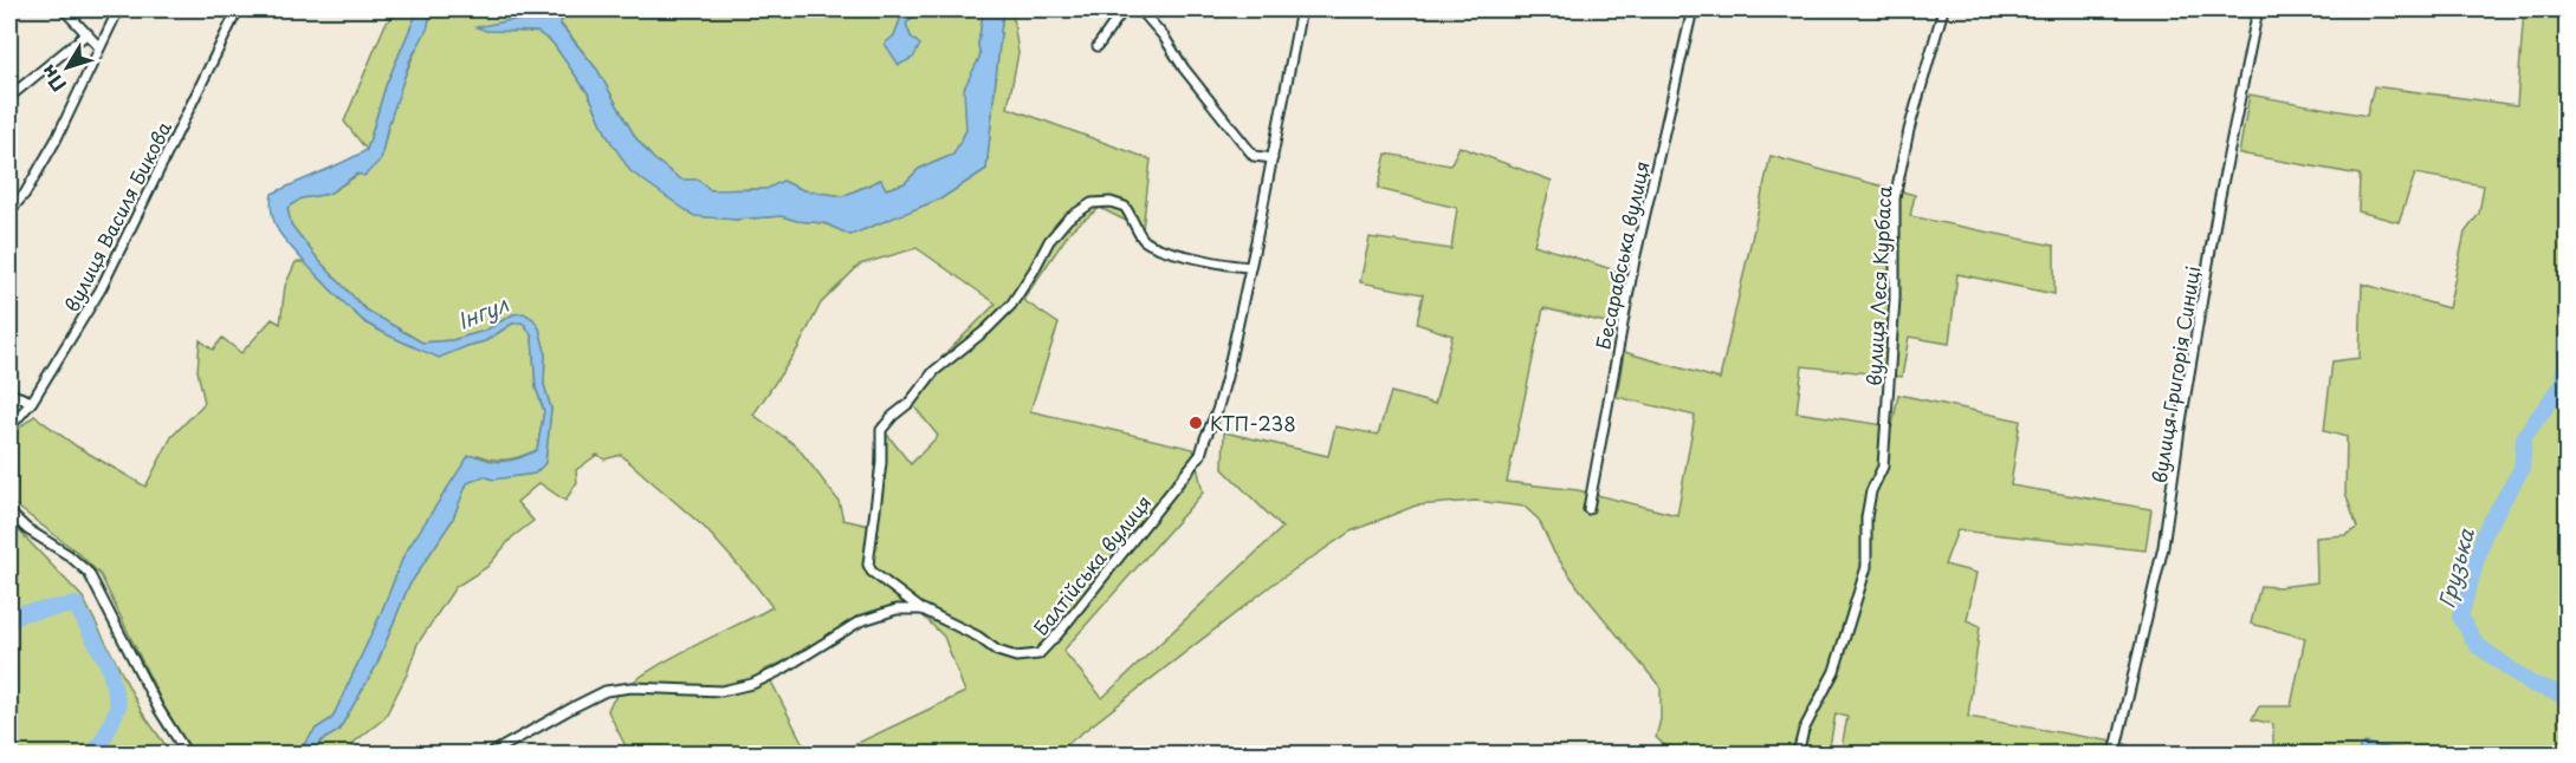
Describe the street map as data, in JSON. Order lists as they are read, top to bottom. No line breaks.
{"streets":{"street":["вулиця Василя Бикова","Бесарабська вулиця","вулиця Леся Курбаса","вулиця Григорія Синиці","Балтійська вулиця"]},"water":["Інгул","Грузька"],"places":["КТП-238"],"north":"bottom left"}
